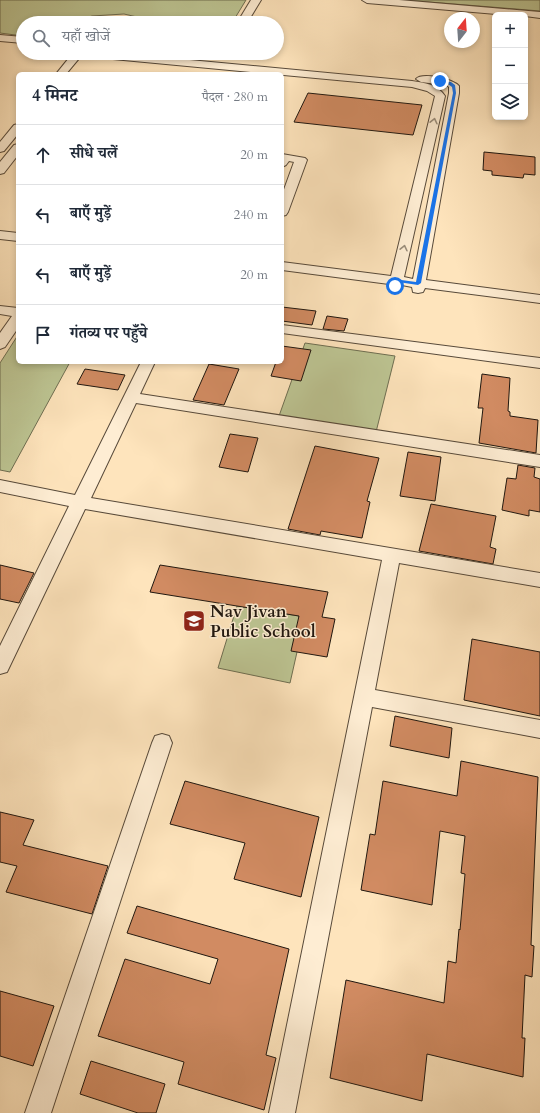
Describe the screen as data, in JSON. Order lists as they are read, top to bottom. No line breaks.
{"places":{"school or university":["Nav Jivan Public School"]},"north":"top","page":{"map_buttons":["+","−"],"search":"यहाँ खोजें","heading":["4 मिनट","पैदल · 280 m"],"list":[["सीधे चलें","20 m"],["बाएँ मुड़ें","240 m"],["बाएँ मुड़ें","20 m"],"गंतव्य पर पहुँचे"]}}
